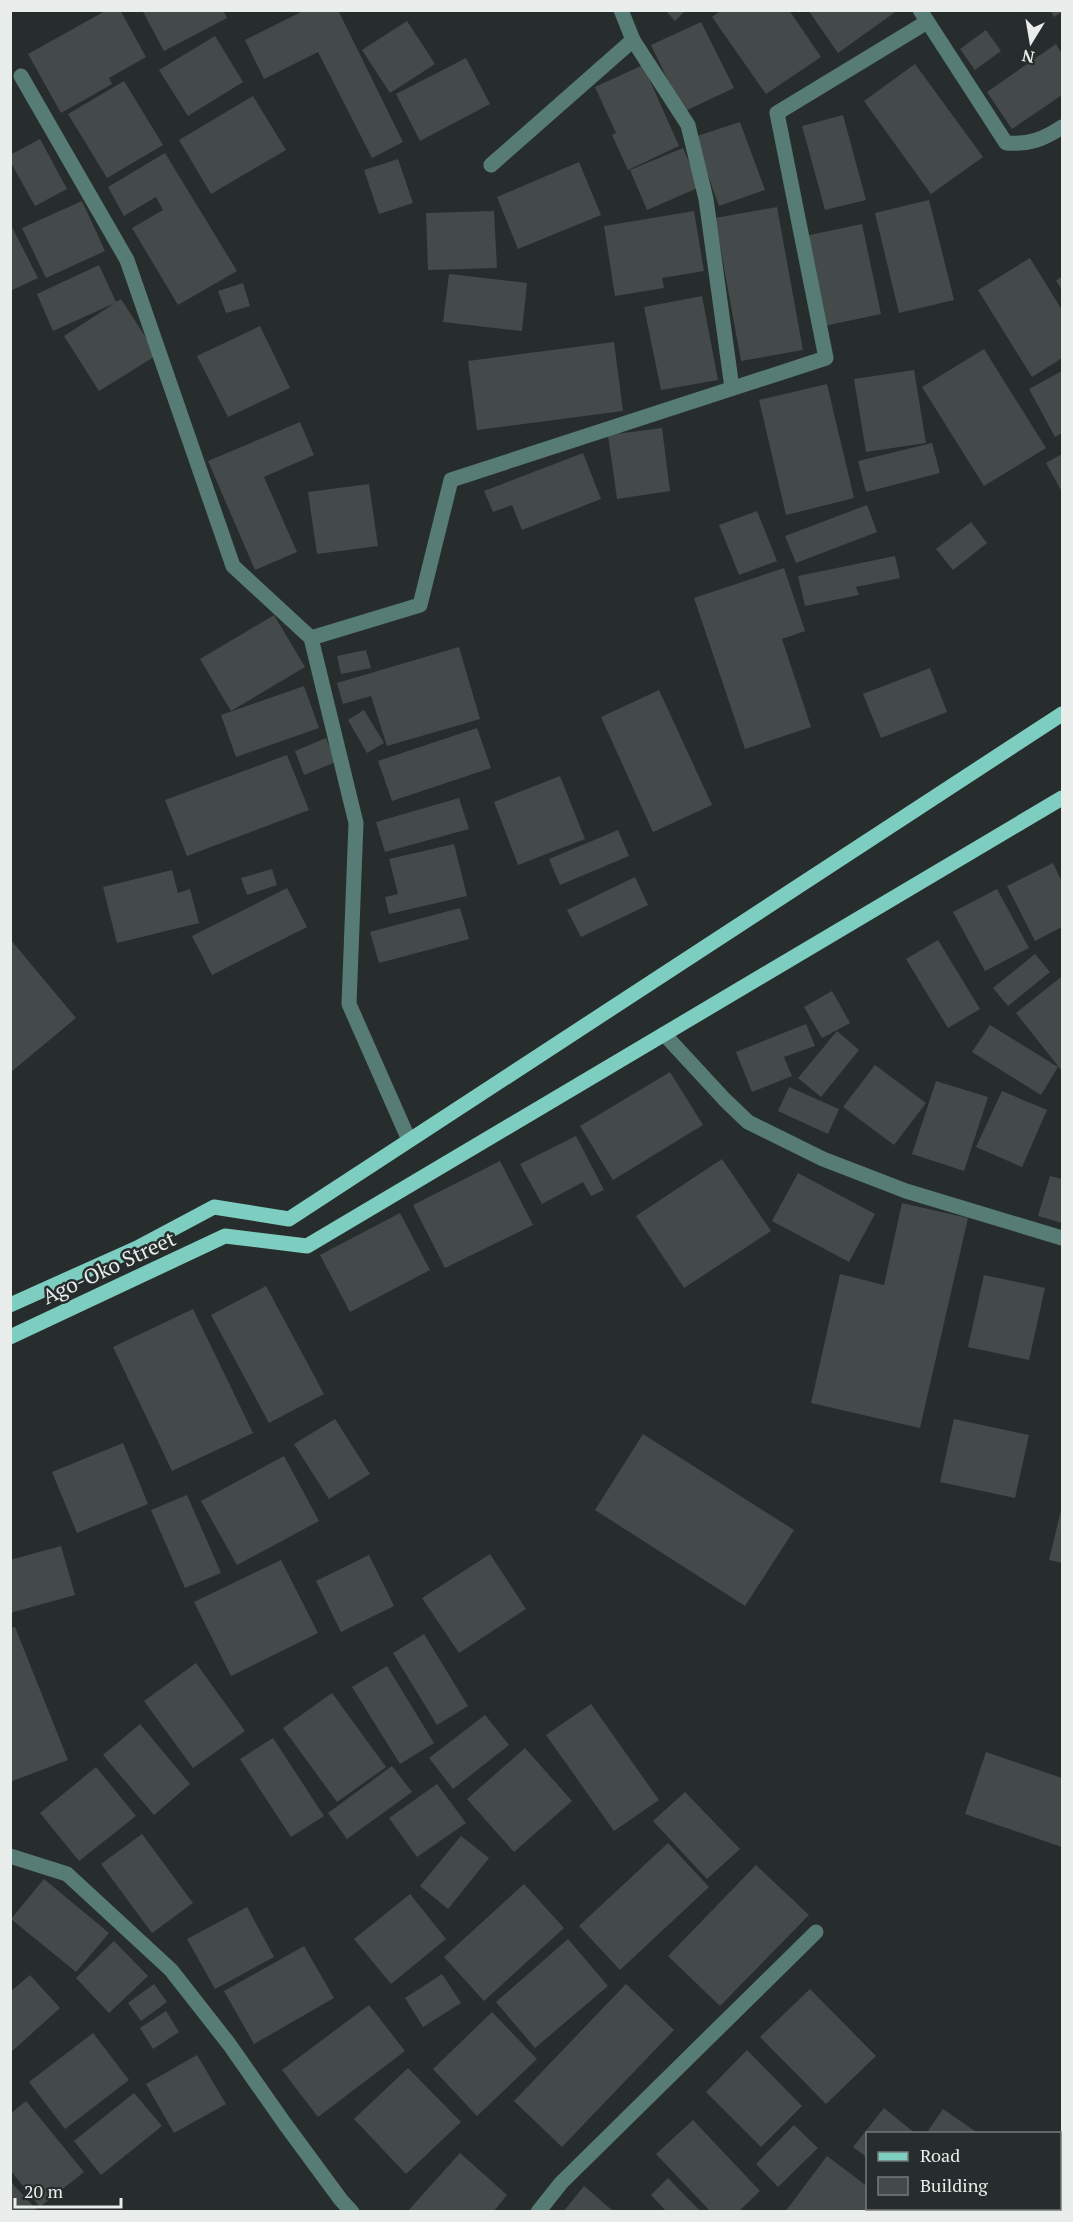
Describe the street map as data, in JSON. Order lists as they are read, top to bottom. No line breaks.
{"streets":{"main road":["Ago-Oko Street"]},"legend":["Road","Building"],"scale_bar":"20 m","north":"bottom"}
